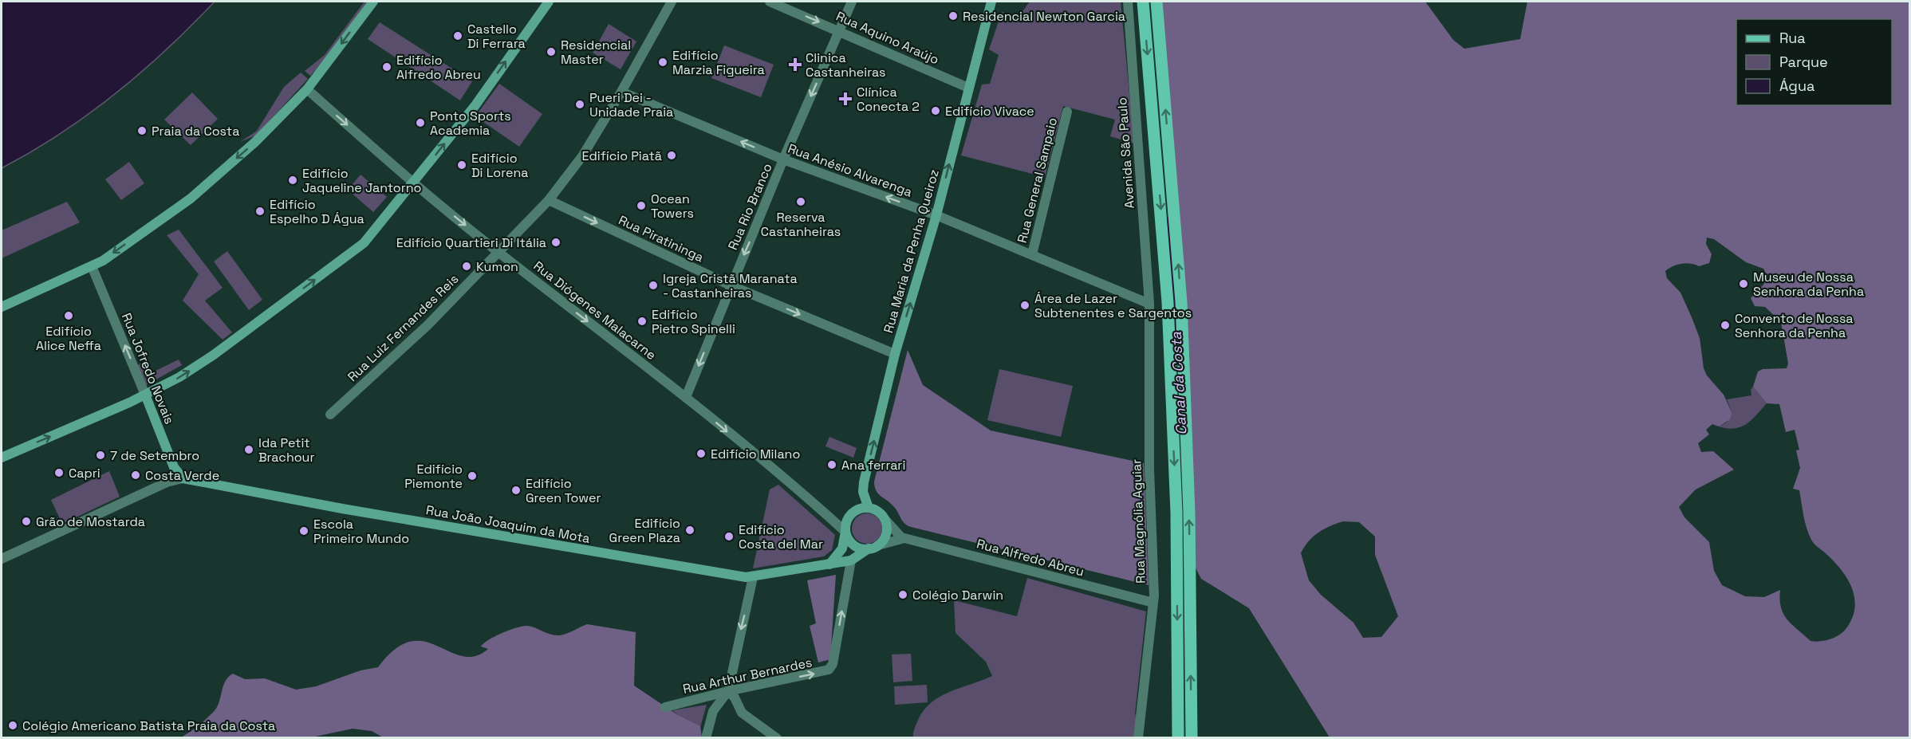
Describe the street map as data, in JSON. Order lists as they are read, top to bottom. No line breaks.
{"streets":{"street":["Rua Aquino Araújo","Avenida São Paulo","Rua Anésio Alvarenga","Rua General Sampaio","Rua Rio Branco","Rua Piratininga","Rua Maria da Penha Queiroz","Rua Diógenes Malacarne","Rua Luiz Fernandes Reis","Rua Jofredo Novais","Rua Magnólia Aguiar","Rua João Joaquim da Mota","Rua Alfredo Abreu","Rua Arthur Bernardes"]},"crossings":[["Rua Aquino Araújo","Rua Rio Branco"],["Rua Aquino Araújo","Rua Maria da Penha Queiroz"],["Avenida São Paulo","Rua Anésio Alvarenga"],["Avenida São Paulo","Rua Magnólia Aguiar"],["Rua Anésio Alvarenga","Rua General Sampaio"],["Rua Anésio Alvarenga","Rua Rio Branco"],["Rua Anésio Alvarenga","Rua Maria da Penha Queiroz"],["Rua Anésio Alvarenga","Rua Luiz Fernandes Reis"],["Rua Anésio Alvarenga","Rua Magnólia Aguiar"],["Rua Rio Branco","Rua Piratininga"],["Rua Rio Branco","Rua Diógenes Malacarne"],["Rua Piratininga","Rua Maria da Penha Queiroz"],["Rua Piratininga","Rua Luiz Fernandes Reis"],["Rua Maria da Penha Queiroz","Rua Diógenes Malacarne"],["Rua Diógenes Malacarne","Rua Luiz Fernandes Reis"],["Rua Jofredo Novais","Rua João Joaquim da Mota"],["Rua Magnólia Aguiar","Rua Alfredo Abreu"]],"one_way":["Rua Aquino Araújo","Rua Anésio Alvarenga","Rua Rio Branco","Rua Piratininga","Rua Maria da Penha Queiroz","Rua Diógenes Malacarne","Rua Jofredo Novais","Rua Arthur Bernardes"],"water":["Canal da Costa"],"places":{"other":["Residencial Newton Garcia","Castello Di Ferrara","Residencial Master","Edifício Marzia Figueira","Edifício Alfredo Abreu","Pueri Dei - Unidade Praia","Edifício Vivace","Ponto Sports Academia","Praia da Costa","Edifício Piatã","Edifício Di Lorena","Edifício Jaqueline Jantorno","Reserva Castanheiras","Ocean Towers","Edifício Espelho D Água","Edifício Quartieri Di Itália","Kumon","Museu de Nossa Senhora da Penha","Igreja Cristã Maranata - Castanheiras","Área de Lazer Subtenentes e Sargentos","Edifício Alice Neffa","Edifício Pietro Spinelli","Convento de Nossa Senhora da Penha","Ida Petit Brachour","Edifício Milano","7 de Setembro","Ana ferrari","Capri","Costa Verde","Edifício Piemonte","Edifício Green Tower","Grão de Mostarda","Edifício Green Plaza","Escola Primeiro Mundo","Edifício Costa del Mar","Colégio Darwin","Colégio Americano Batista Praia da Costa"],"health":["Clinica Castanheiras","Clínica Conecta 2"]},"legend":["Rua","Parque","Água"]}
